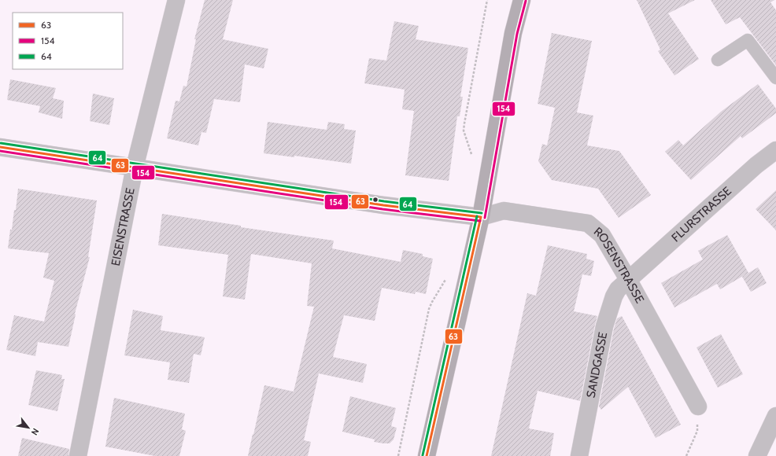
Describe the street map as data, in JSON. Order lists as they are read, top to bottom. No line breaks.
{"streets":{"street":["FLURSTRASSE","EISENSTRASSE","ROSENSTRASSE","SANDGASSE"]},"crossings":[["FLURSTRASSE","ROSENSTRASSE"],["FLURSTRASSE","SANDGASSE"],["ROSENSTRASSE","SANDGASSE"]],"lines":["transit line 154","transit line 64","transit line 63"],"legend":["63","154","64"],"north":"bottom right"}
